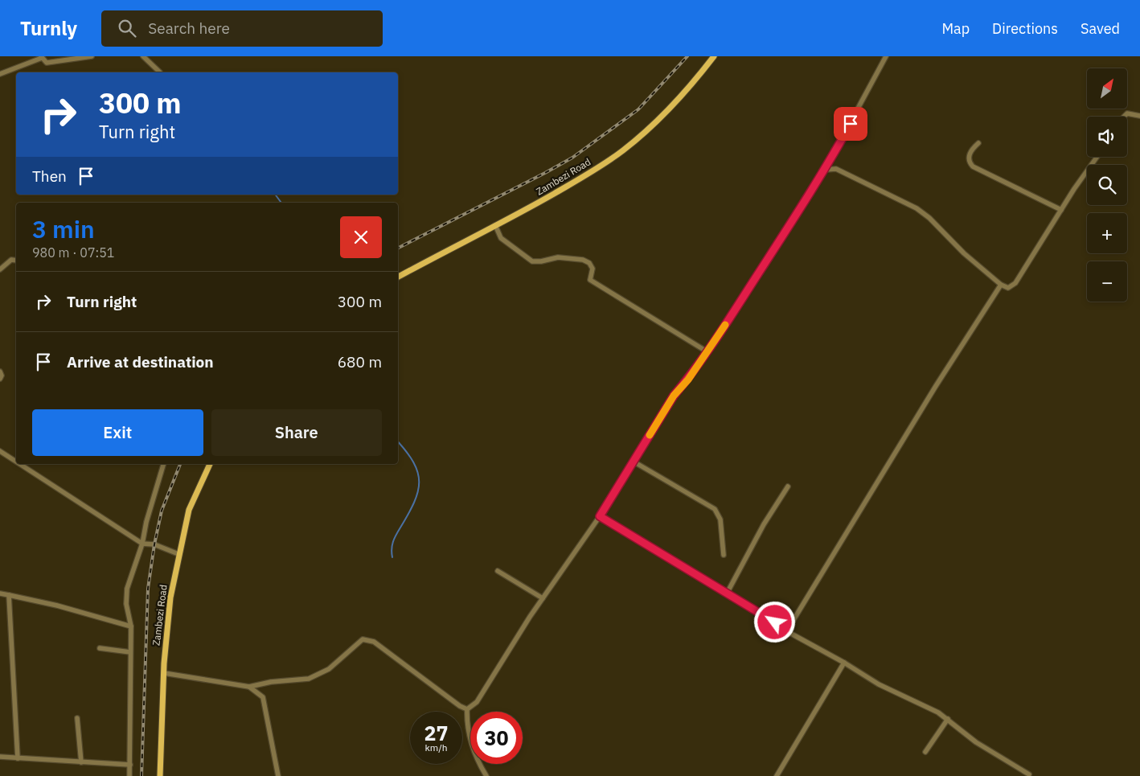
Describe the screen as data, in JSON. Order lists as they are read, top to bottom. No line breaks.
{"streets":{"main road":["Zambezi Road"]},"north":"top right","page":{"header":"Turnly","search":"Search here","nav":["Map","Directions","Saved"],"map_buttons":["+","−"],"turn":["300 m","Turn right"],"then":"Then","heading":["3 min","980 m · 07:51"],"list":[{"name":"Turn right","value":"300 m"},{"name":"Arrive at destination","value":"680 m"}],"buttons":["Exit","Share"],"speed":"27 km/h","limit":"30"}}
